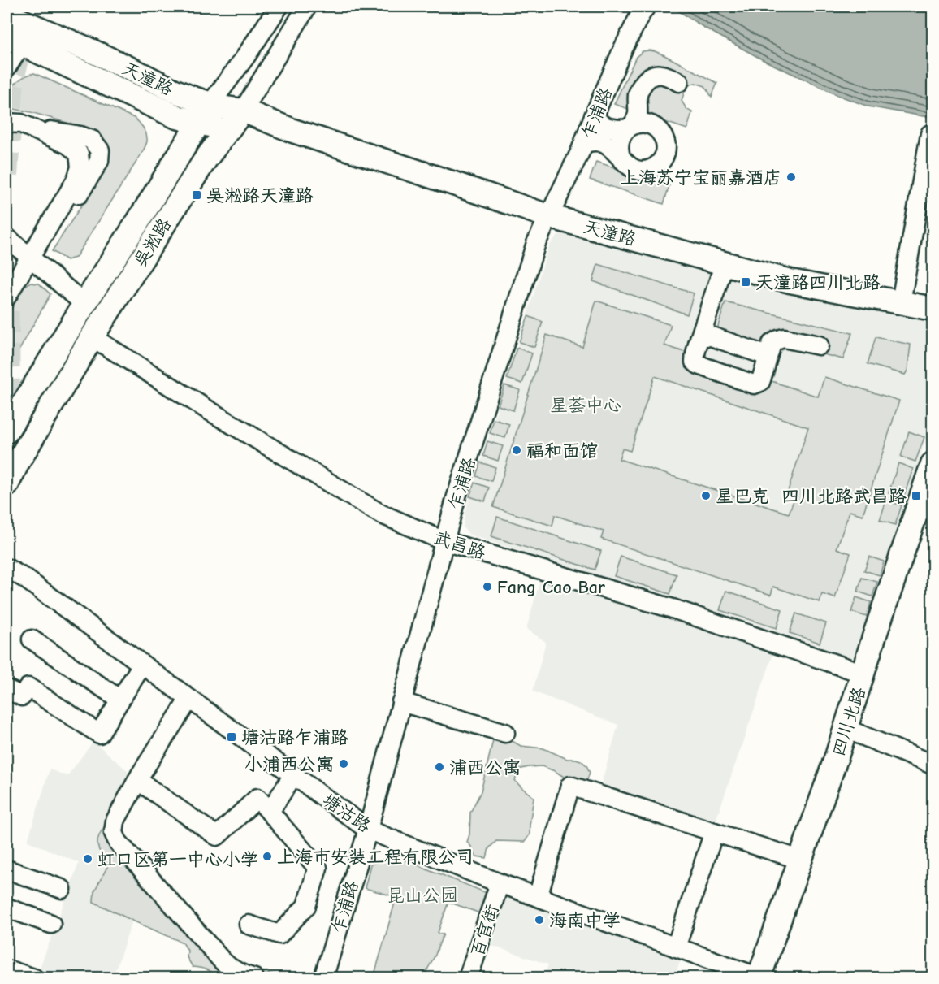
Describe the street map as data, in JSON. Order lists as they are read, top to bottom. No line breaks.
{"streets":{"main road":["天潼路","吴淞路","四川北路"],"street":["乍浦路","武昌路","塘沽路","百官街"]},"crossings":[["天潼路","乍浦路"],["天潼路","吴淞路"],["乍浦路","武昌路"],["乍浦路","塘沽路"],["吴淞路","武昌路"],["武昌路","四川北路"],["四川北路","塘沽路"],["塘沽路","百官街"]],"parks":["星荟中心","昆山公园"],"places":{"other":["上海苏宁宝丽嘉酒店","福和面馆","星巴克","Fang Cao Bar","小浦西公寓","浦西公寓","上海市安装工程有限公司","虹口区第一中心小学","海南中学"],"transit":["吴淞路天潼路","天潼路四川北路","四川北路武昌路","塘沽路乍浦路"]}}
